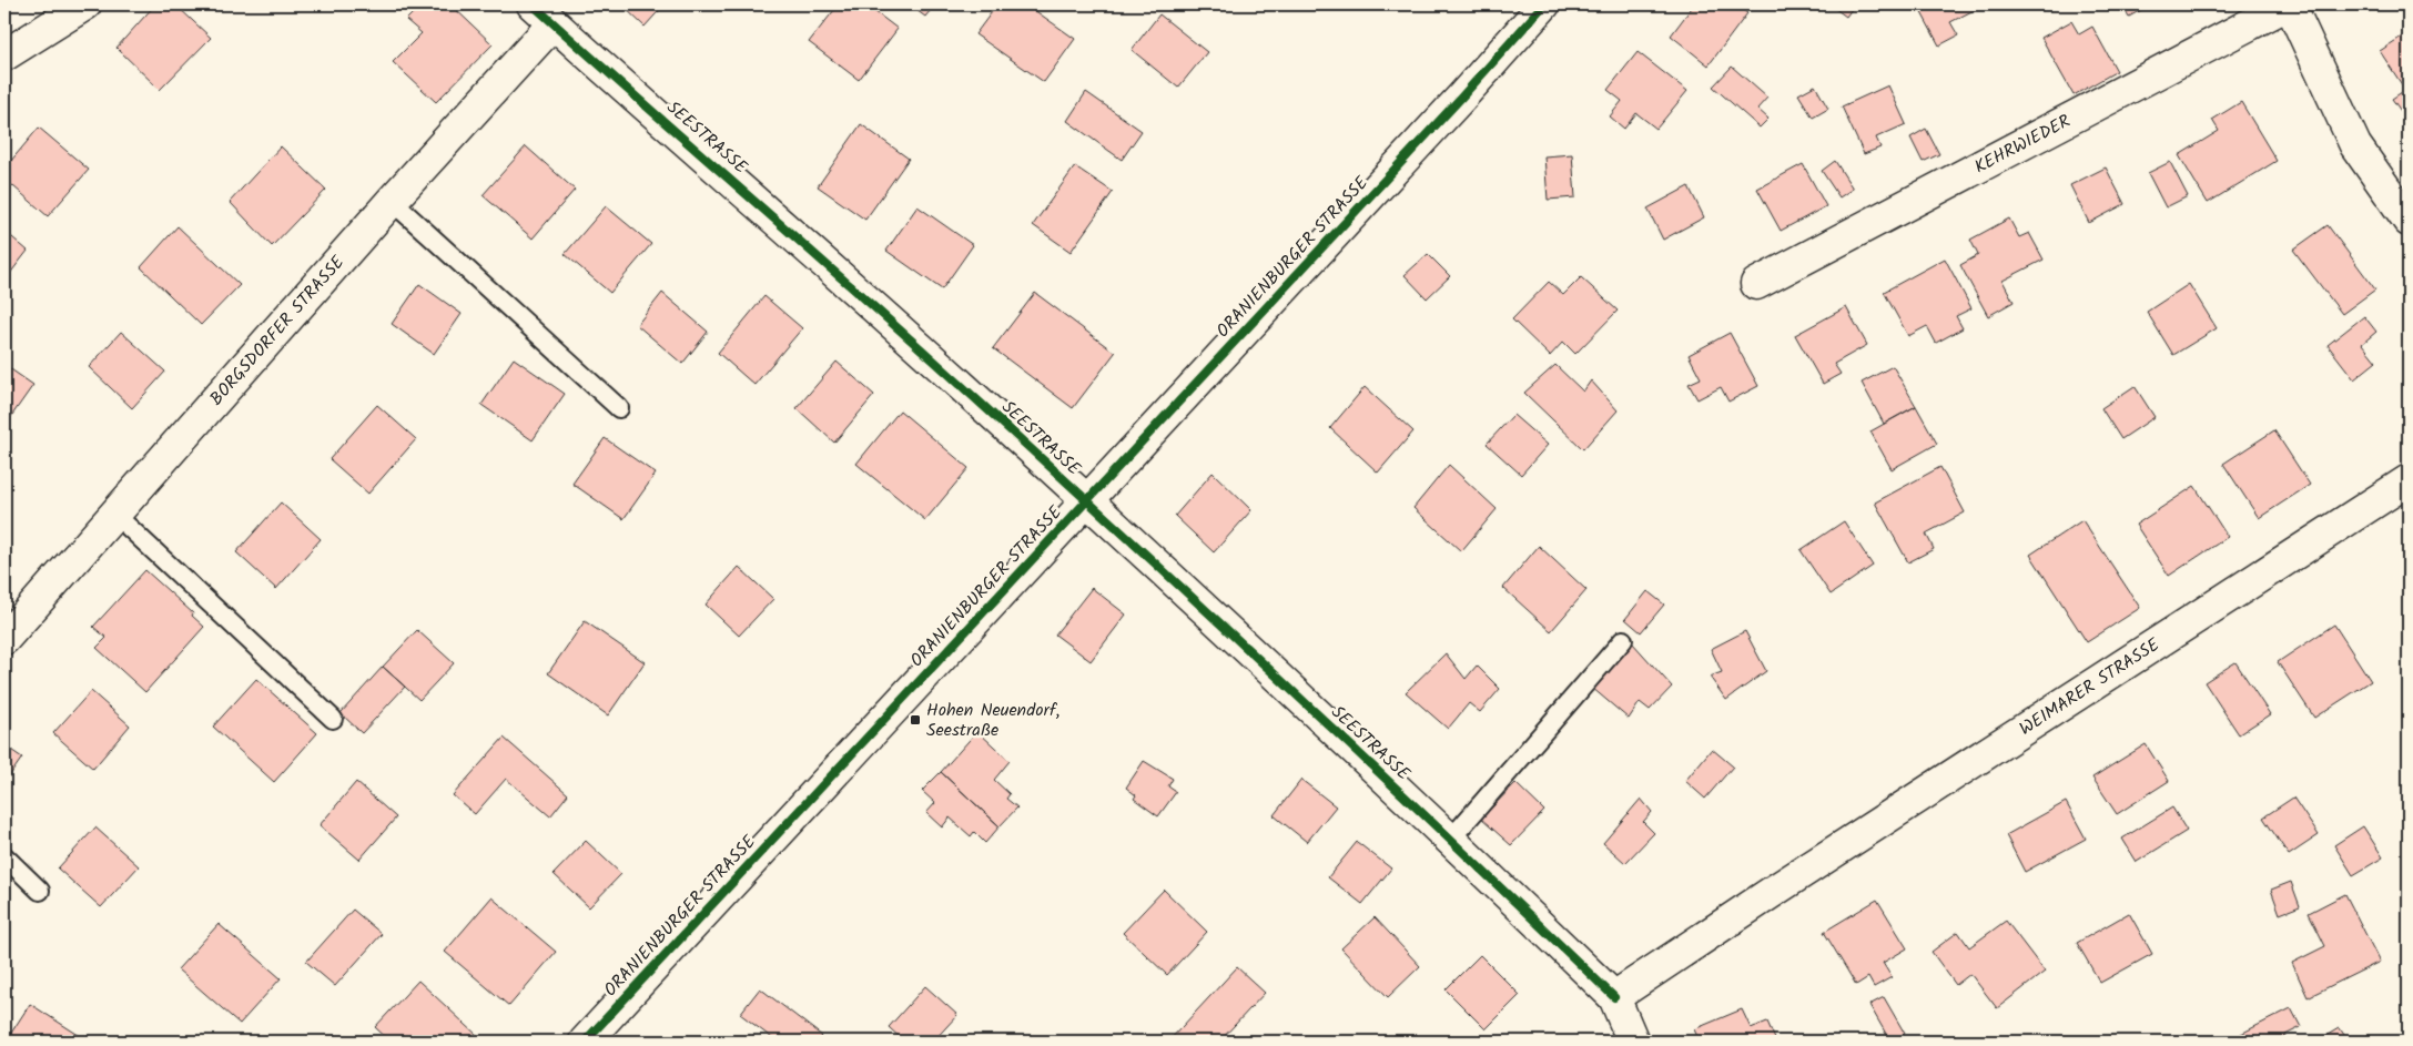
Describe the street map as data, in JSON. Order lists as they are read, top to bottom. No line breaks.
{"streets":{"street":["SEESTRASSE","KEHRWIEDER","ORANIENBURGER STRASSE","BORGSDORFER STRASSE","WEIMARER STRASSE"]},"crossings":[["SEESTRASSE","ORANIENBURGER STRASSE"],["SEESTRASSE","BORGSDORFER STRASSE"],["SEESTRASSE","WEIMARER STRASSE"]],"places":{"transit":["Hohen Neuendorf, Seestraße"]}}
